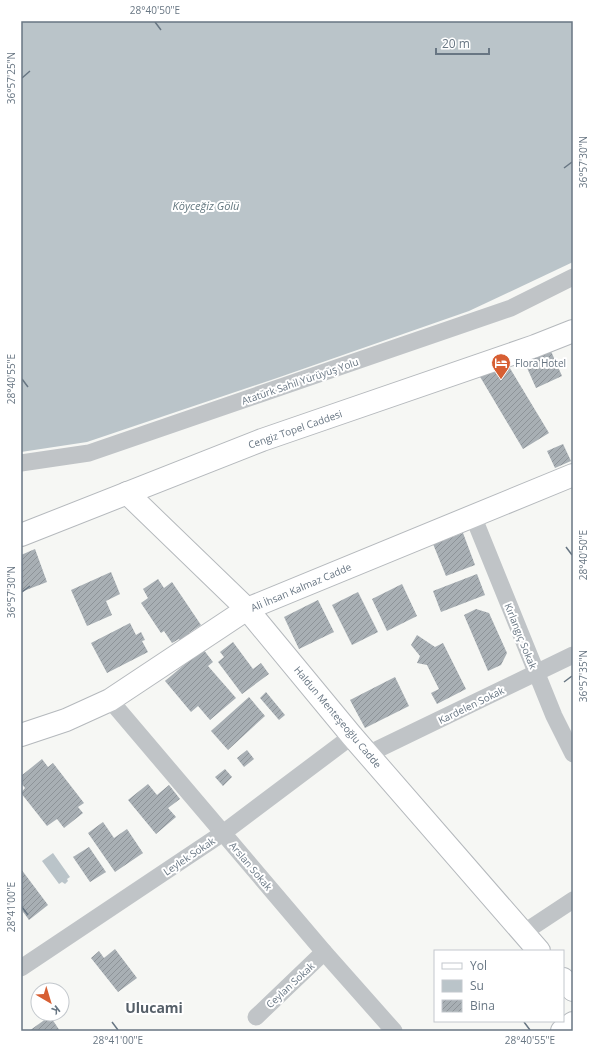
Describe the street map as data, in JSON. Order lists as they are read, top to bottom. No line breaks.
{"streets":{"street":["Atatürk Sahil Yürüyüş Yolu","Cengiz Topel Caddesi","Ali İhsan Kalmaz Cadde","Kırlangıç Sokak","Kardelen Sokak","Haldun Menteşeoğlu Cadde","Leylek Sokak","Arslan Sokak","Ceylan Sokak"]},"crossings":[["Cengiz Topel Caddesi","Haldun Menteşeoğlu Cadde"],["Ali İhsan Kalmaz Cadde","Kırlangıç Sokak"],["Ali İhsan Kalmaz Cadde","Haldun Menteşeoğlu Cadde"],["Ali İhsan Kalmaz Cadde","Arslan Sokak"],["Kırlangıç Sokak","Kardelen Sokak"],["Kardelen Sokak","Haldun Menteşeoğlu Cadde"],["Haldun Menteşeoğlu Cadde","Leylek Sokak"],["Leylek Sokak","Arslan Sokak"],["Arslan Sokak","Ceylan Sokak"]],"districts":["Ulucami"],"water":["Köyceğiz Gölü"],"places":{"hotel":["Flora Hotel"]},"legend":["Yol","Su","Bina"],"scale_bar":"20 m","north":"bottom right","coordinates":["28°40'50\"E","36°57'25\"N","36°57'30\"N","28°40'55\"E","36°57'35\"N","28°41'00\"E"]}
